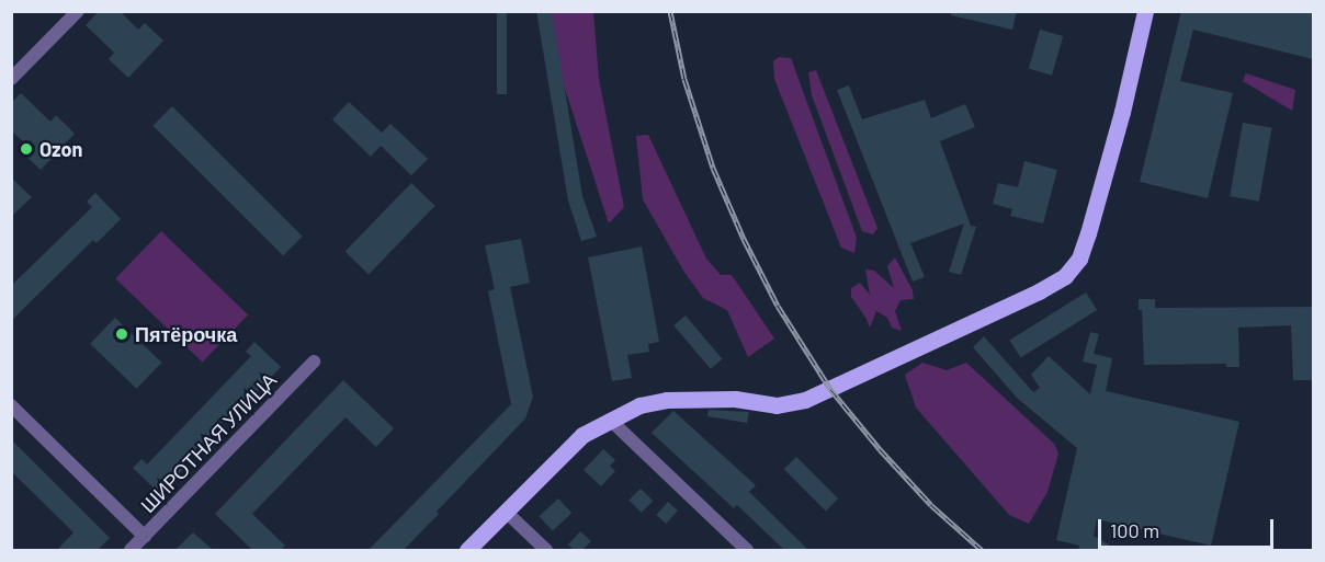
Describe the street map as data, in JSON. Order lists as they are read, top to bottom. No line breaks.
{"streets":{"street":["ШИРОТНАЯ УЛИЦА"]},"places":["Ozon","Пятёрочка"],"scale_bar":"100 m"}
